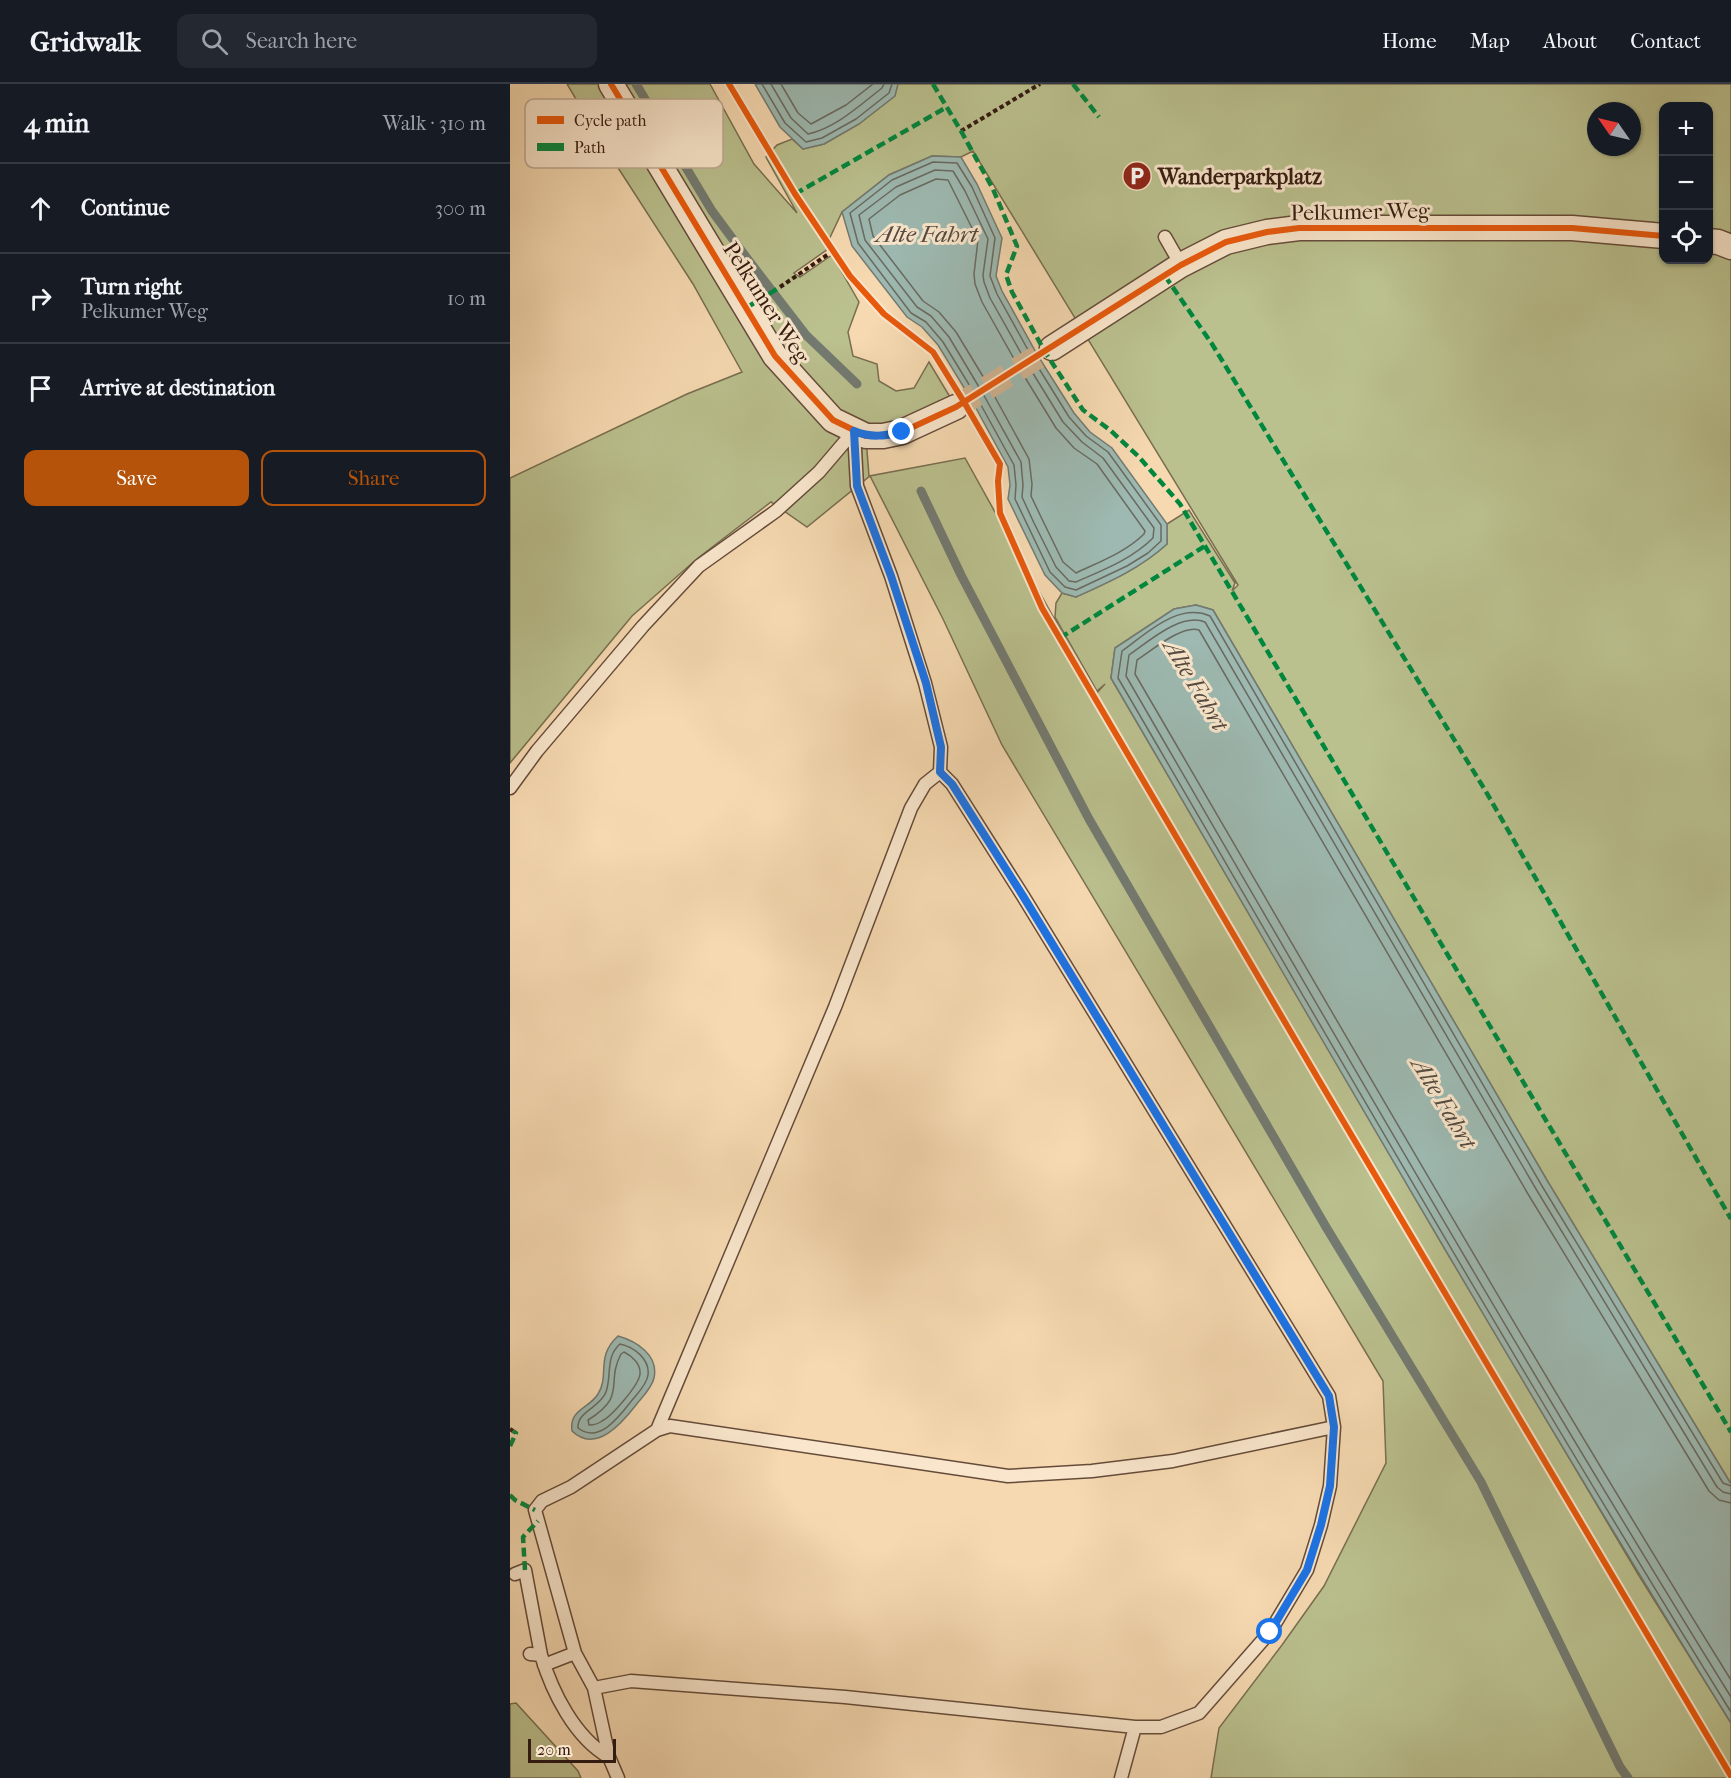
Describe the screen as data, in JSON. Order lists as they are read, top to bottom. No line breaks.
{"streets":{"street":["Pelkumer Weg"]},"water":["Alte Fahrt"],"places":{"parking":["Wanderparkplatz"]},"legend":["Cycle path","Path"],"scale_bar":"20 m","north":"top left","page":{"header":"Gridwalk","search":"Search here","nav":["Home","Map","About","Contact"],"heading":["4 min","Walk · 310 m"],"map_buttons":["+","−"],"list":[["Continue","300 m"],["Turn right","Pelkumer Weg","10 m"],"Arrive at destination"],"buttons":["Save","Share"],"scale":"20 m"}}
